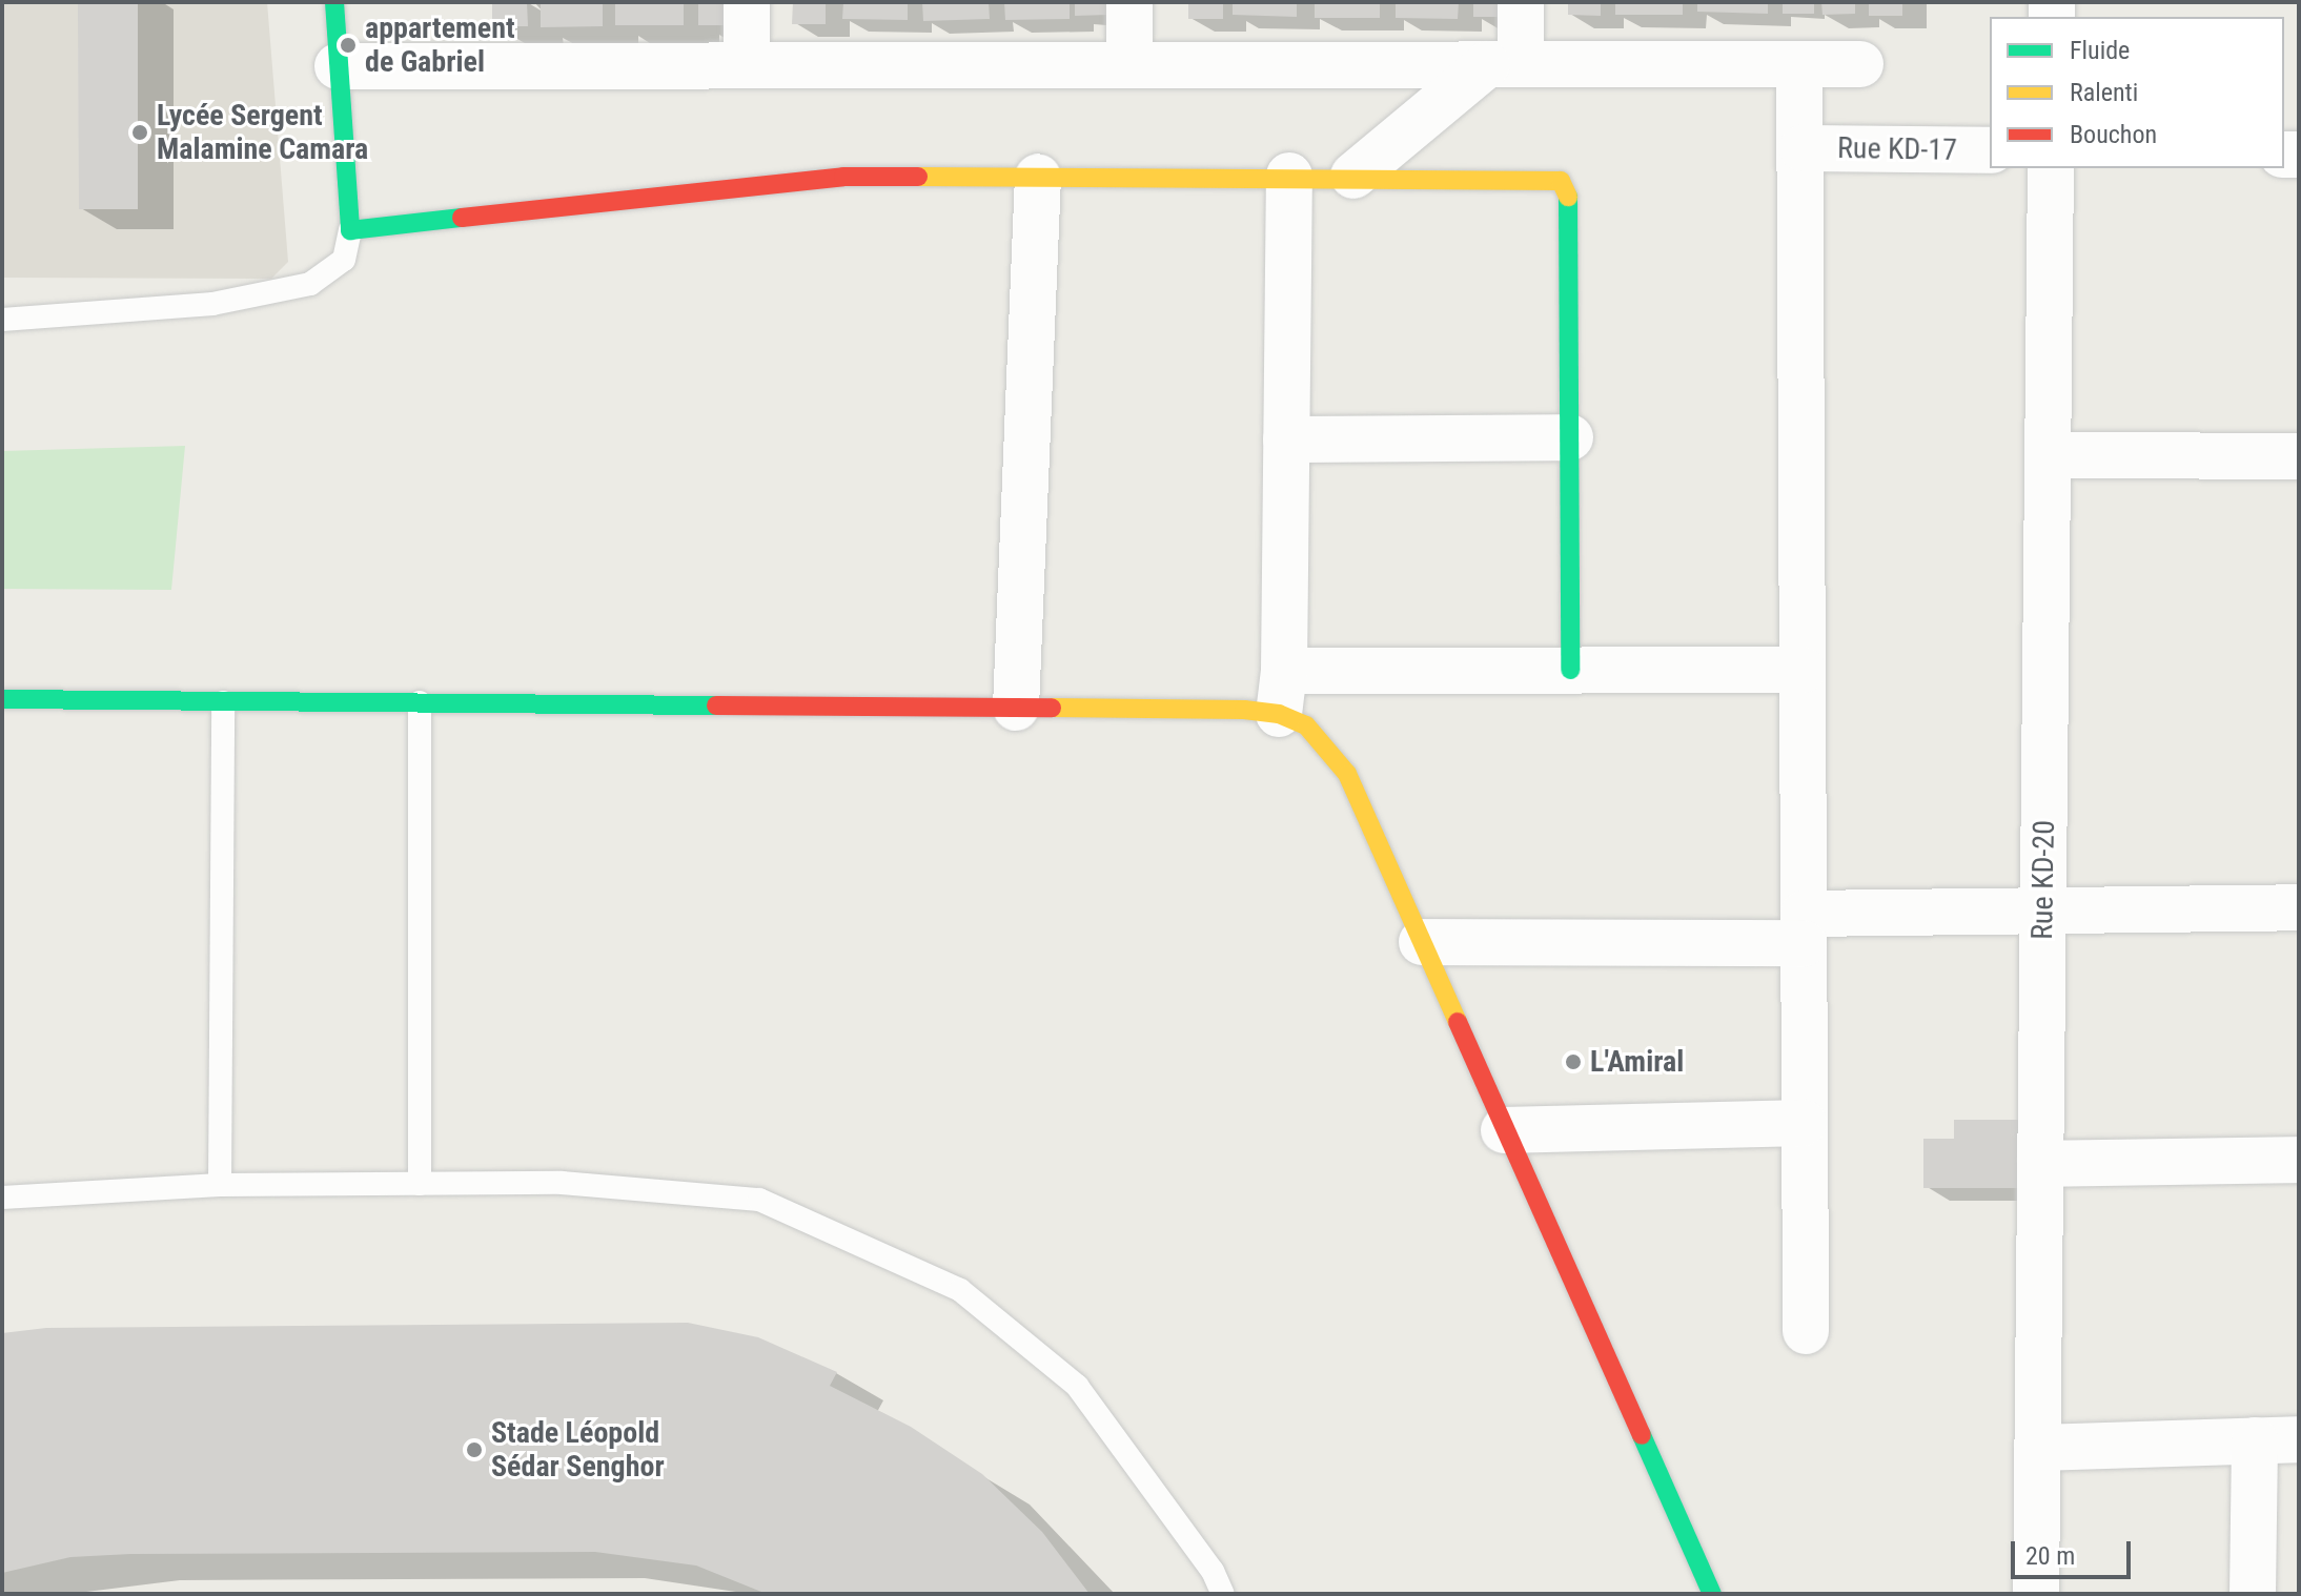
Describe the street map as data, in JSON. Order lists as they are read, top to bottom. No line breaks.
{"streets":{"street":["Rue KD-17","Rue KD-20"]},"places":["appartement de Gabriel","Lycée Sergent Malamine Camara","L'Amiral","Stade Léopold Sédar Senghor"],"legend":["Fluide","Ralenti","Bouchon"],"scale_bar":"20 m"}
